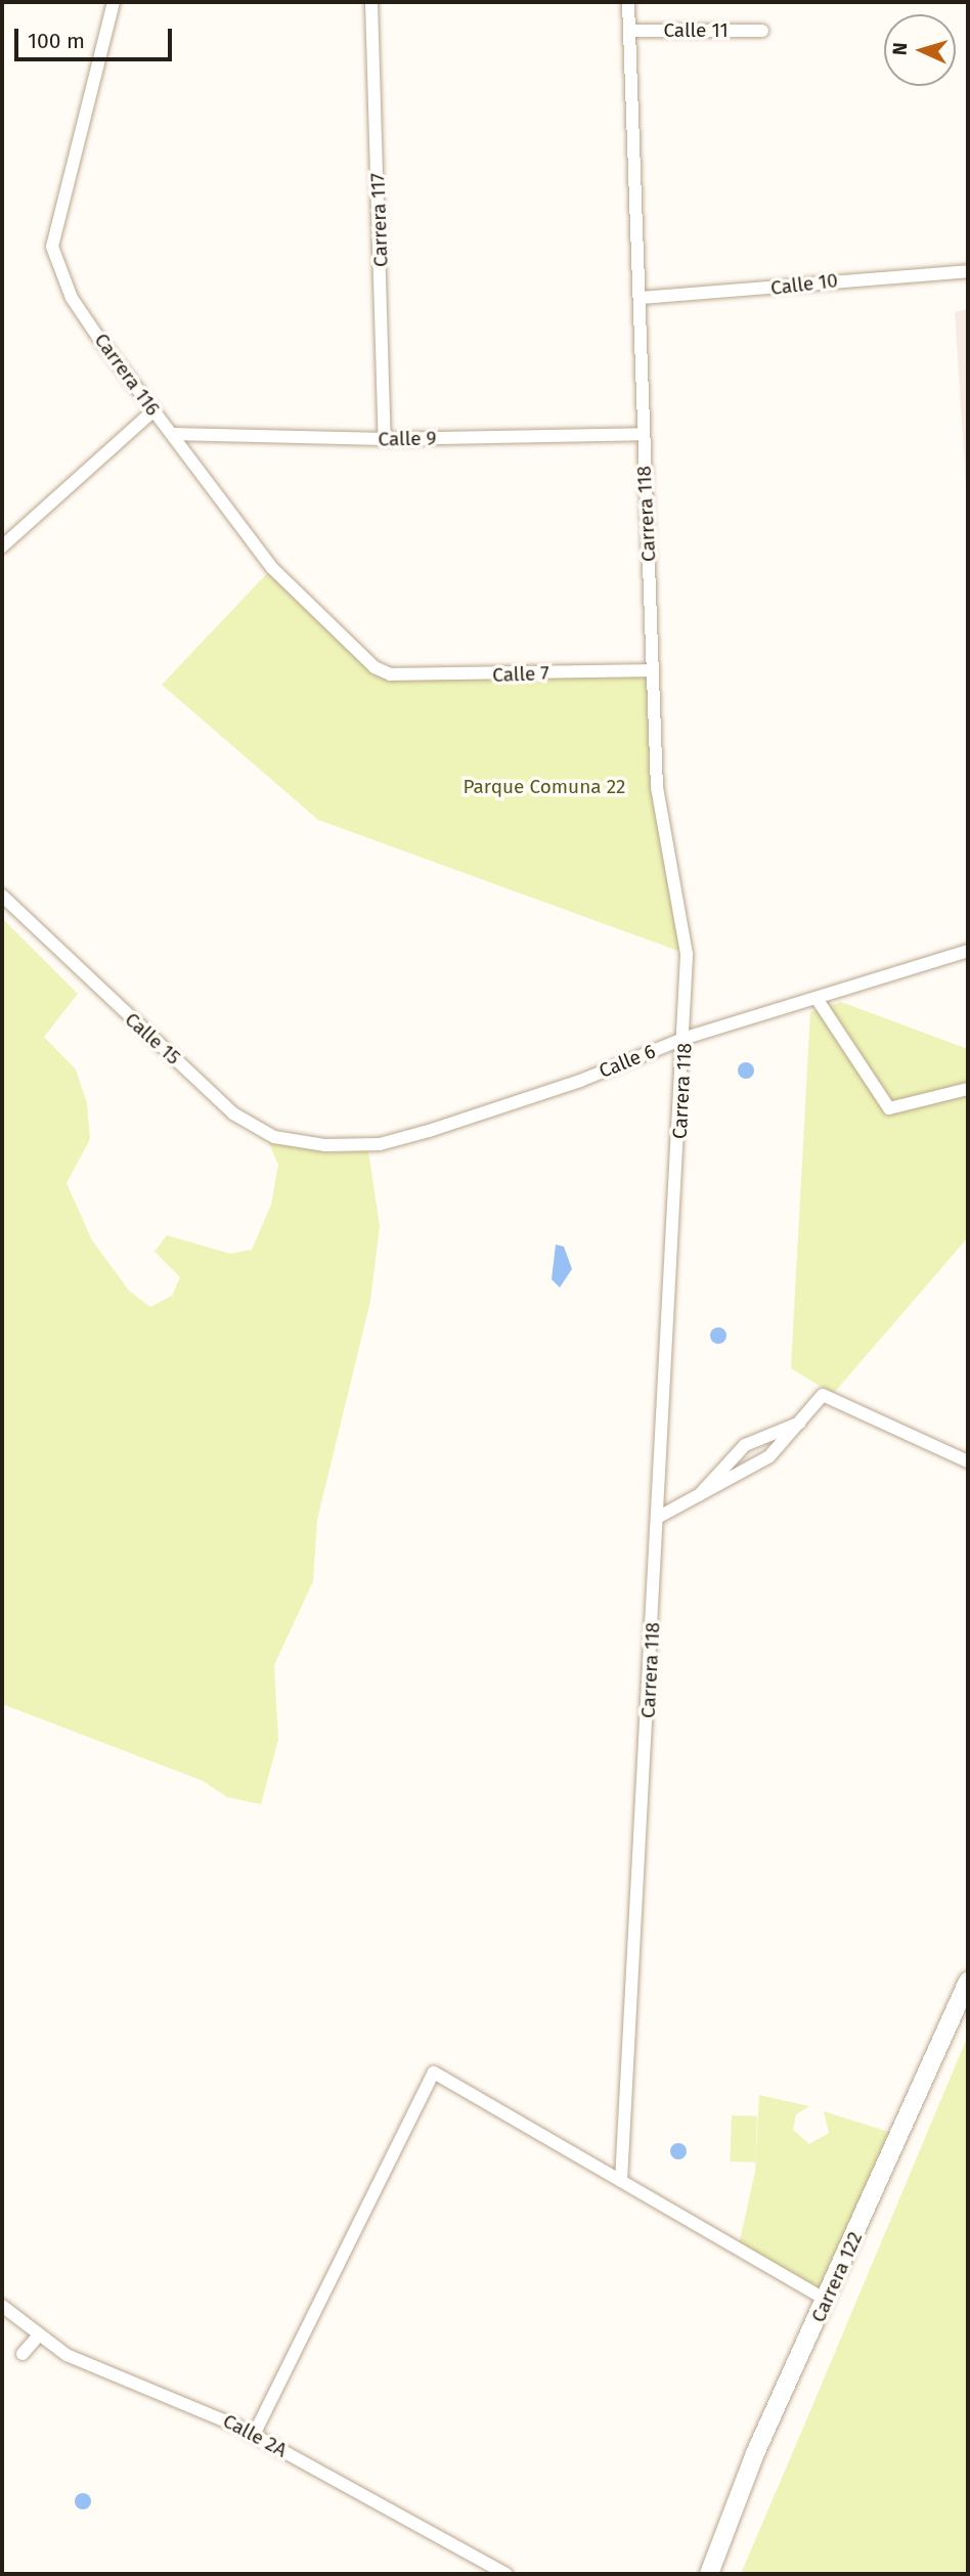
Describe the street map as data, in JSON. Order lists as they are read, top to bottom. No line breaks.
{"streets":{"street":["Calle 11","Carrera 117","Calle 10","Carrera 116","Calle 9","Carrera 118","Calle 7","Calle 15","Calle 6","Carrera 122","Calle 2A"]},"crossings":[["Calle 11","Carrera 118"],["Carrera 117","Calle 9"],["Calle 10","Carrera 118"],["Carrera 116","Calle 9"],["Carrera 116","Calle 7"],["Calle 9","Carrera 118"],["Carrera 118","Calle 7"],["Carrera 118","Calle 6"],["Calle 15","Calle 6"]],"parks":["Parque Comuna 22"],"scale_bar":"100 m","north":"left"}
